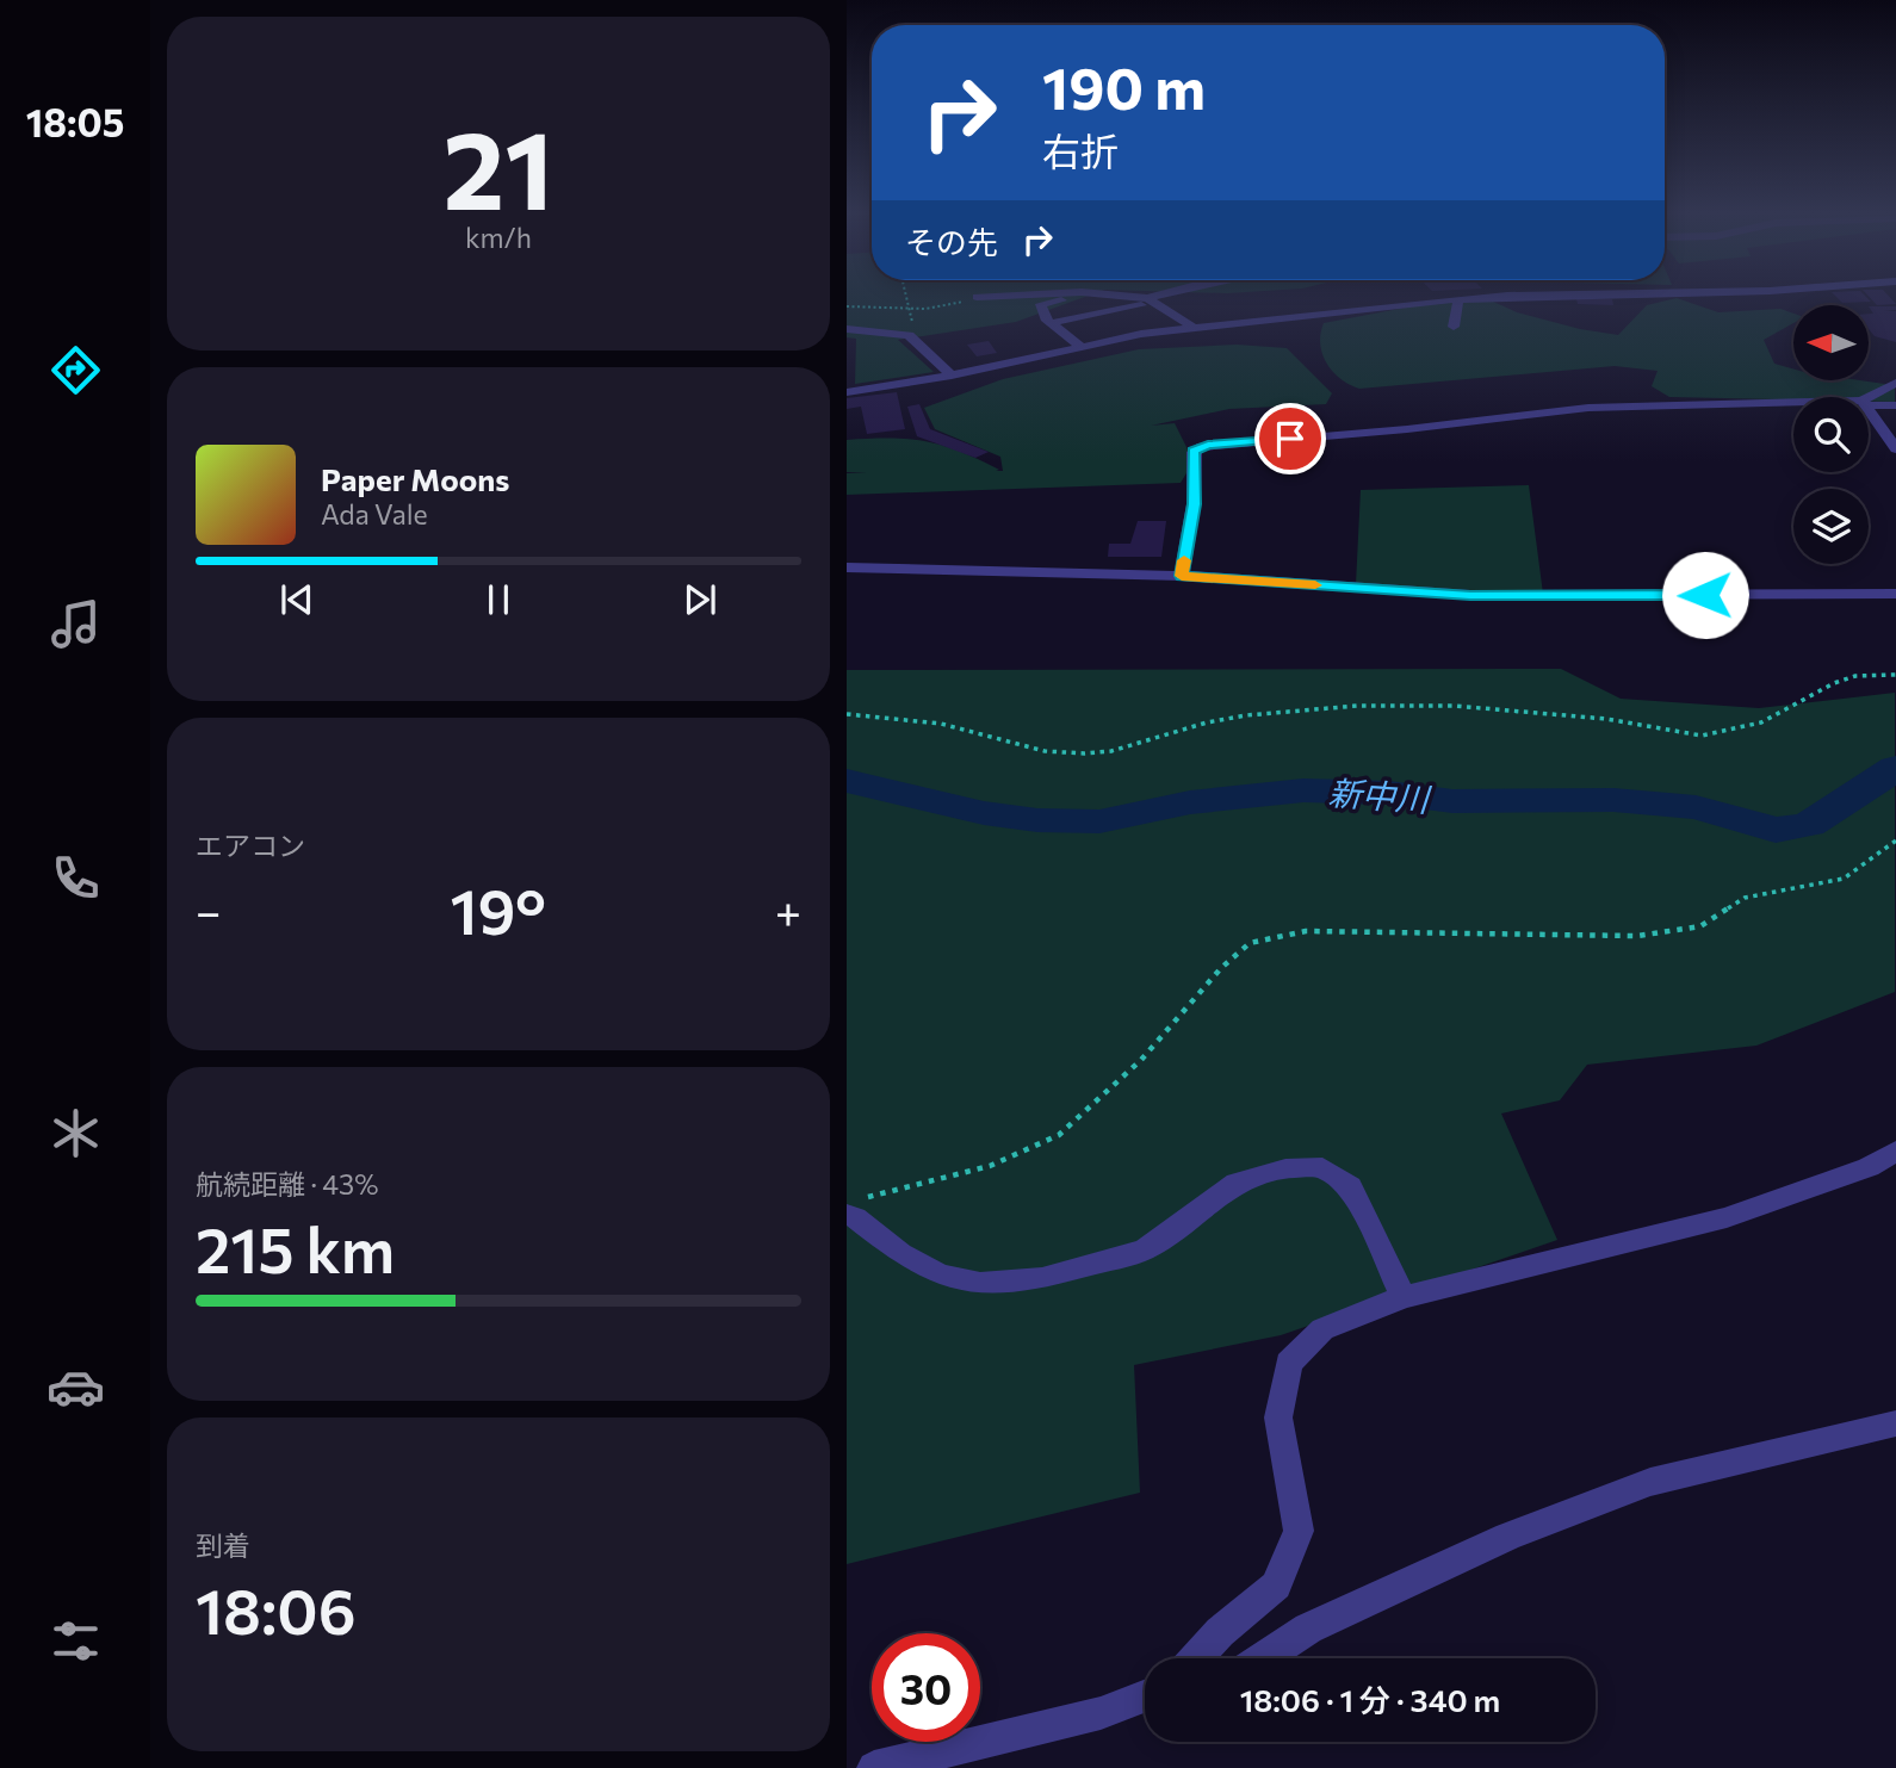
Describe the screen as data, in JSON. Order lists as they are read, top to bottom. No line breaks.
{"water":["新中川"],"north":"left","page":{"tabs":"18:05","tile":[["21","km/h"],"エアコン",["航続距離 · 43%","215 km"],["到着","18:06"]],"turn":["190 m","右折"],"then":"その先","song":["Paper Moons","Ada Vale"],"heat":["−","19°","+"],"limit":"30","trip":"18:06 · 1 分 · 340 m"}}
